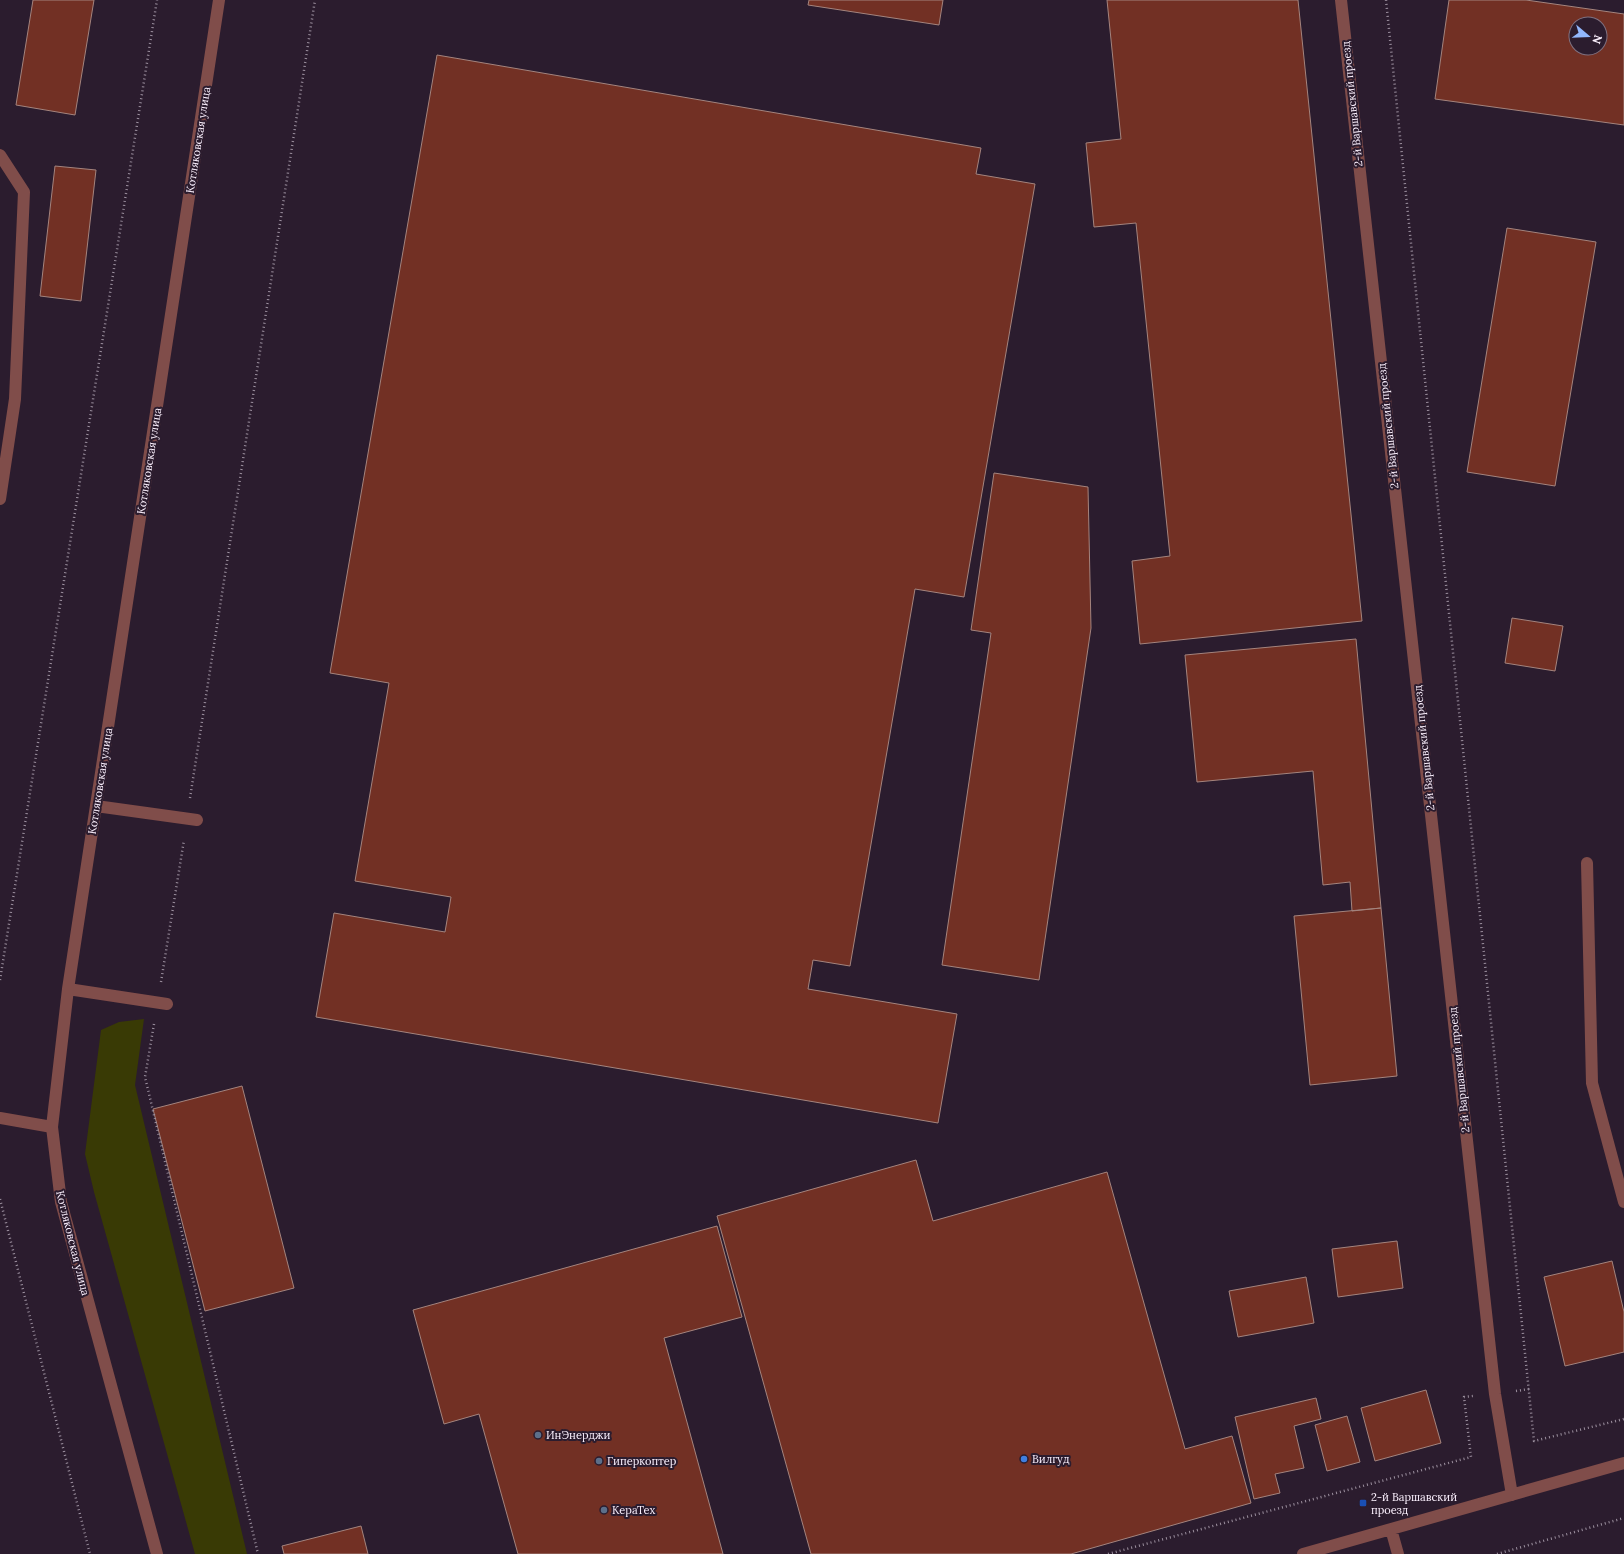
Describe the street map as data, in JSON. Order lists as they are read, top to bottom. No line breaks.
{"streets":{"street":["2-й Варшавский проезд","Котляковская улица"]},"places":{"other":["ИнЭнерджи","Вилгуд","Гиперкоптер","КераТех"],"transit":["2-й Варшавский проезд"]},"north":"right"}
